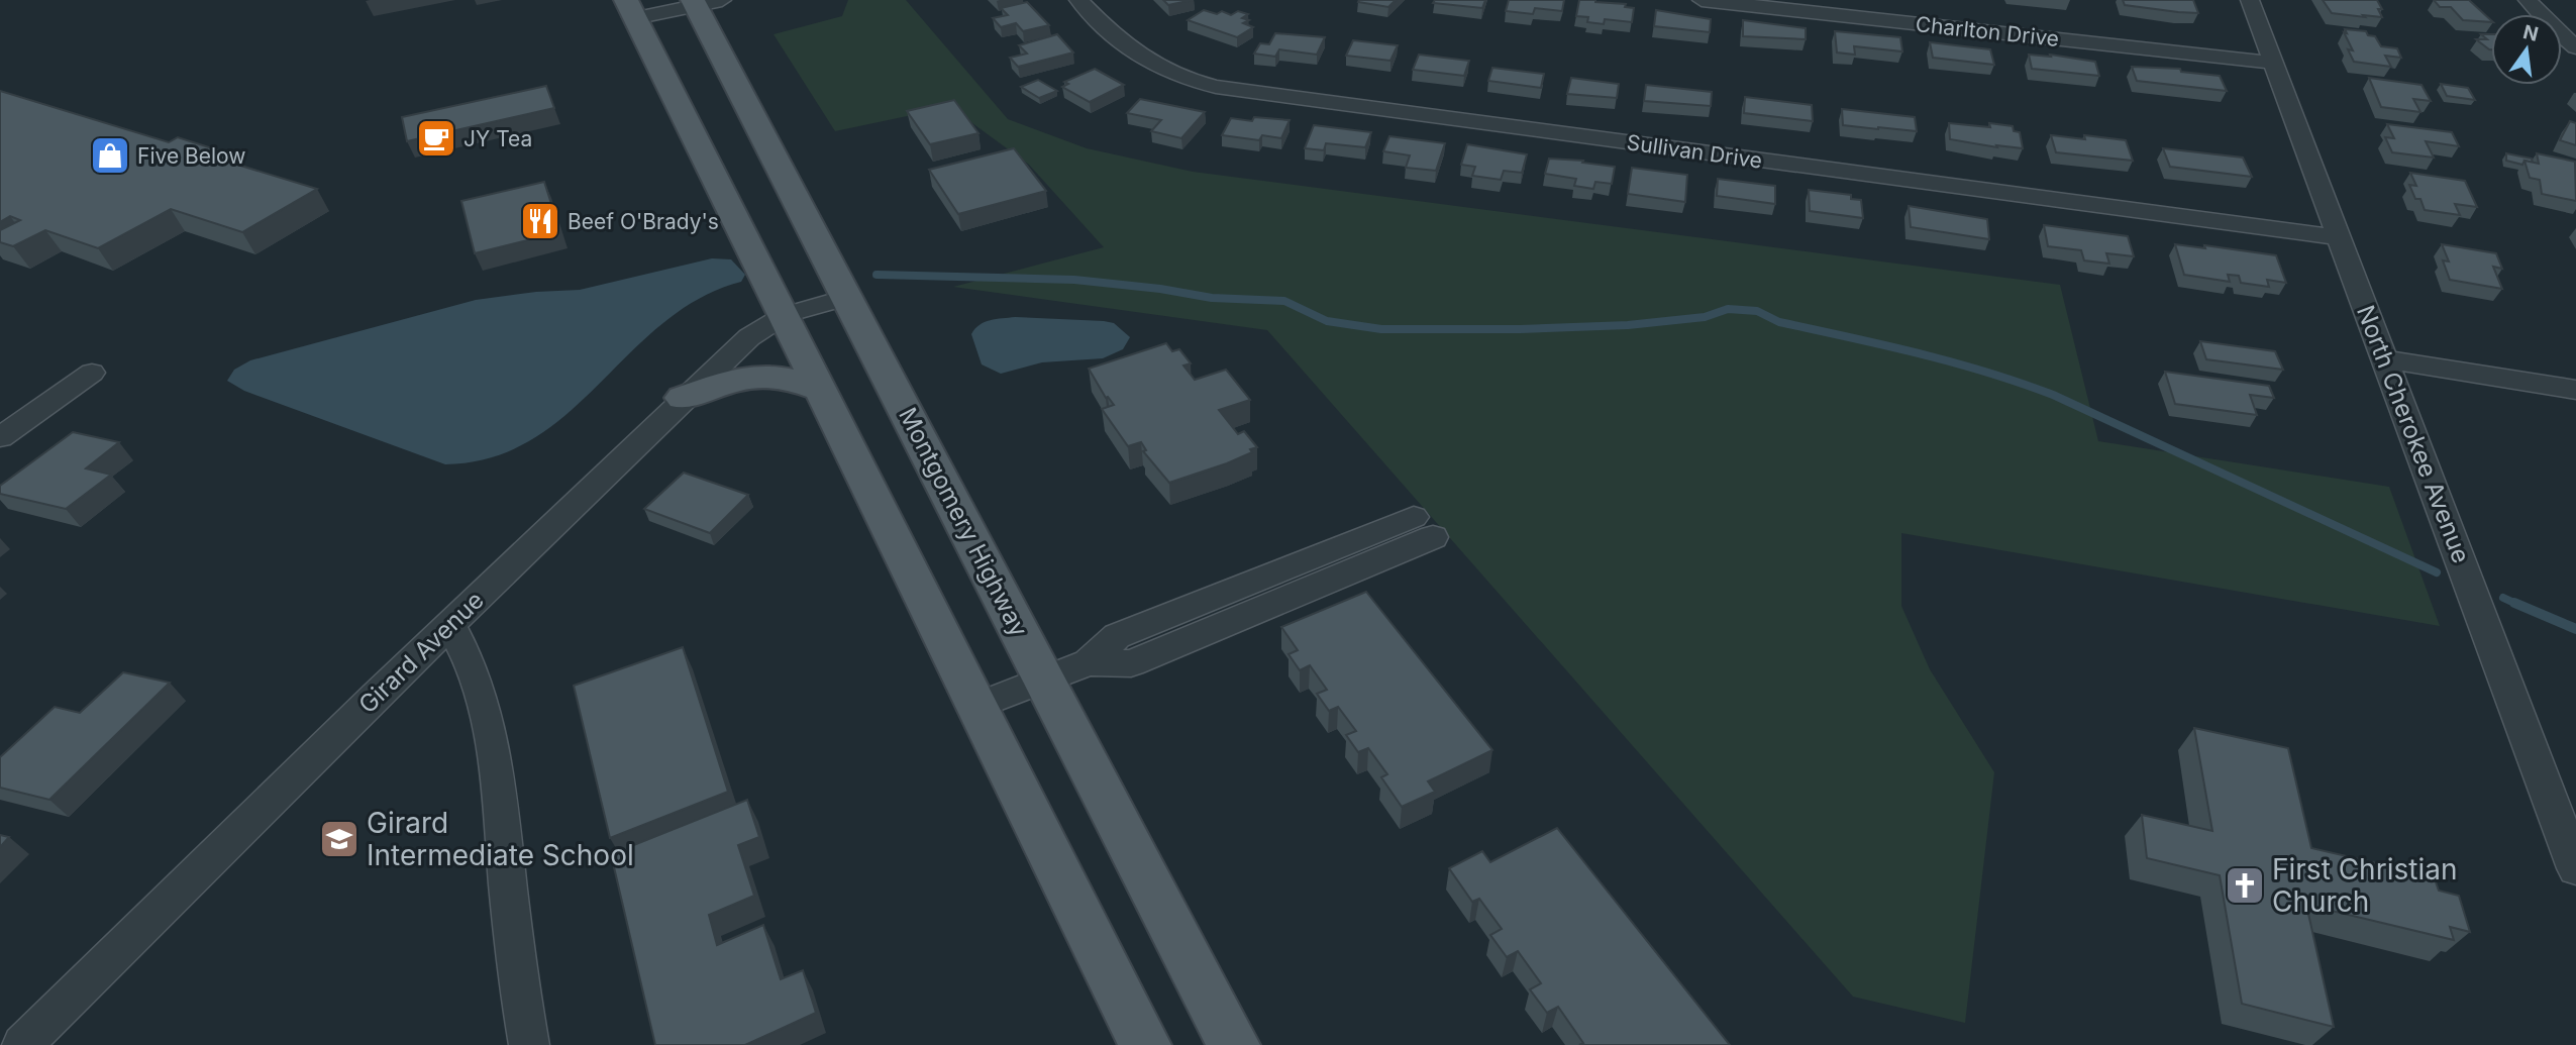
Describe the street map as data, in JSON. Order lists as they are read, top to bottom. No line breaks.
{"streets":{"main road":["Montgomery Highway"],"street":["Charlton Drive","Sullivan Drive","North Cherokee Avenue","Girard Avenue"]},"crossings":[["Charlton Drive","North Cherokee Avenue"],["Sullivan Drive","North Cherokee Avenue"],["Montgomery Highway","Girard Avenue"]],"places":{"cafe":["JY Tea"],"shop":["Five Below"],"restaurant":["Beef O'Brady's"],"school or university":["Girard Intermediate School"],"church":["First Christian Church"]},"north":"top"}
